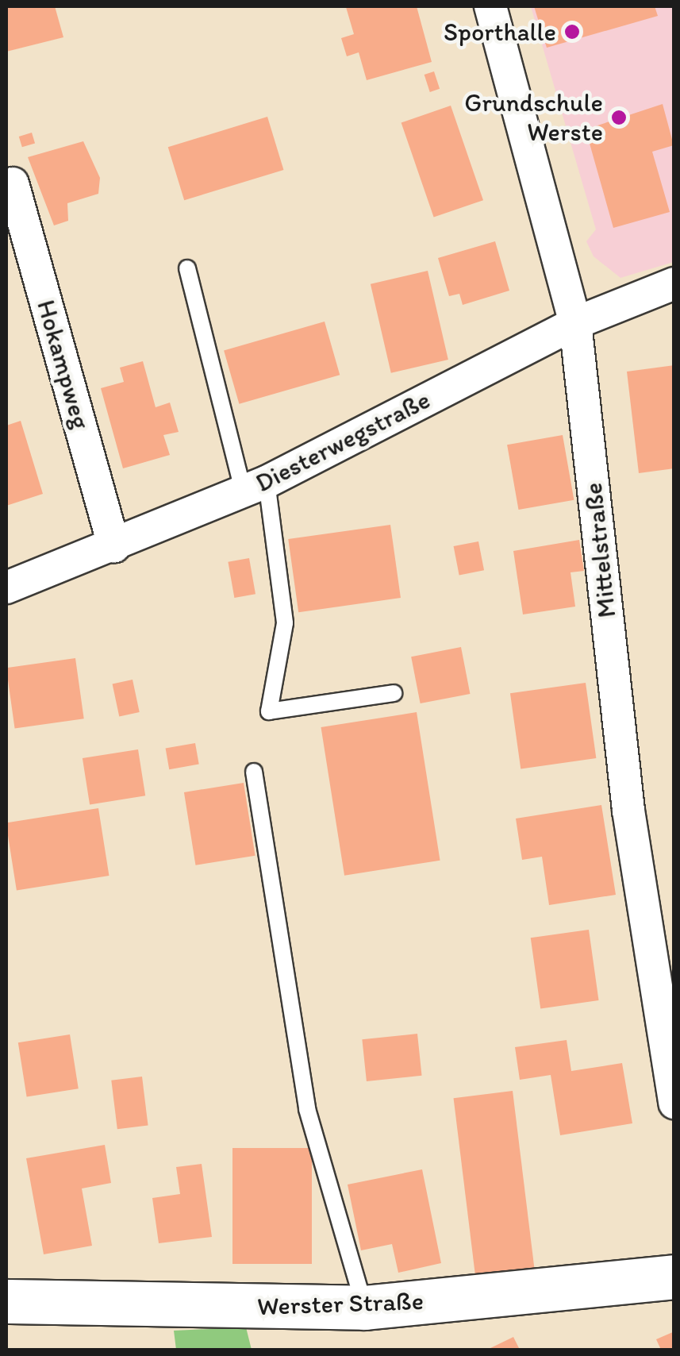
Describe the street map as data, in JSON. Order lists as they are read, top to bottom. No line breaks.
{"streets":{"main road":["Werster Straße"],"street":["Hokampweg","Diesterwegstraße","Mittelstraße"]},"crossings":[["Hokampweg","Diesterwegstraße"],["Diesterwegstraße","Mittelstraße"]],"places":["Sporthalle","Grundschule Werste"]}
